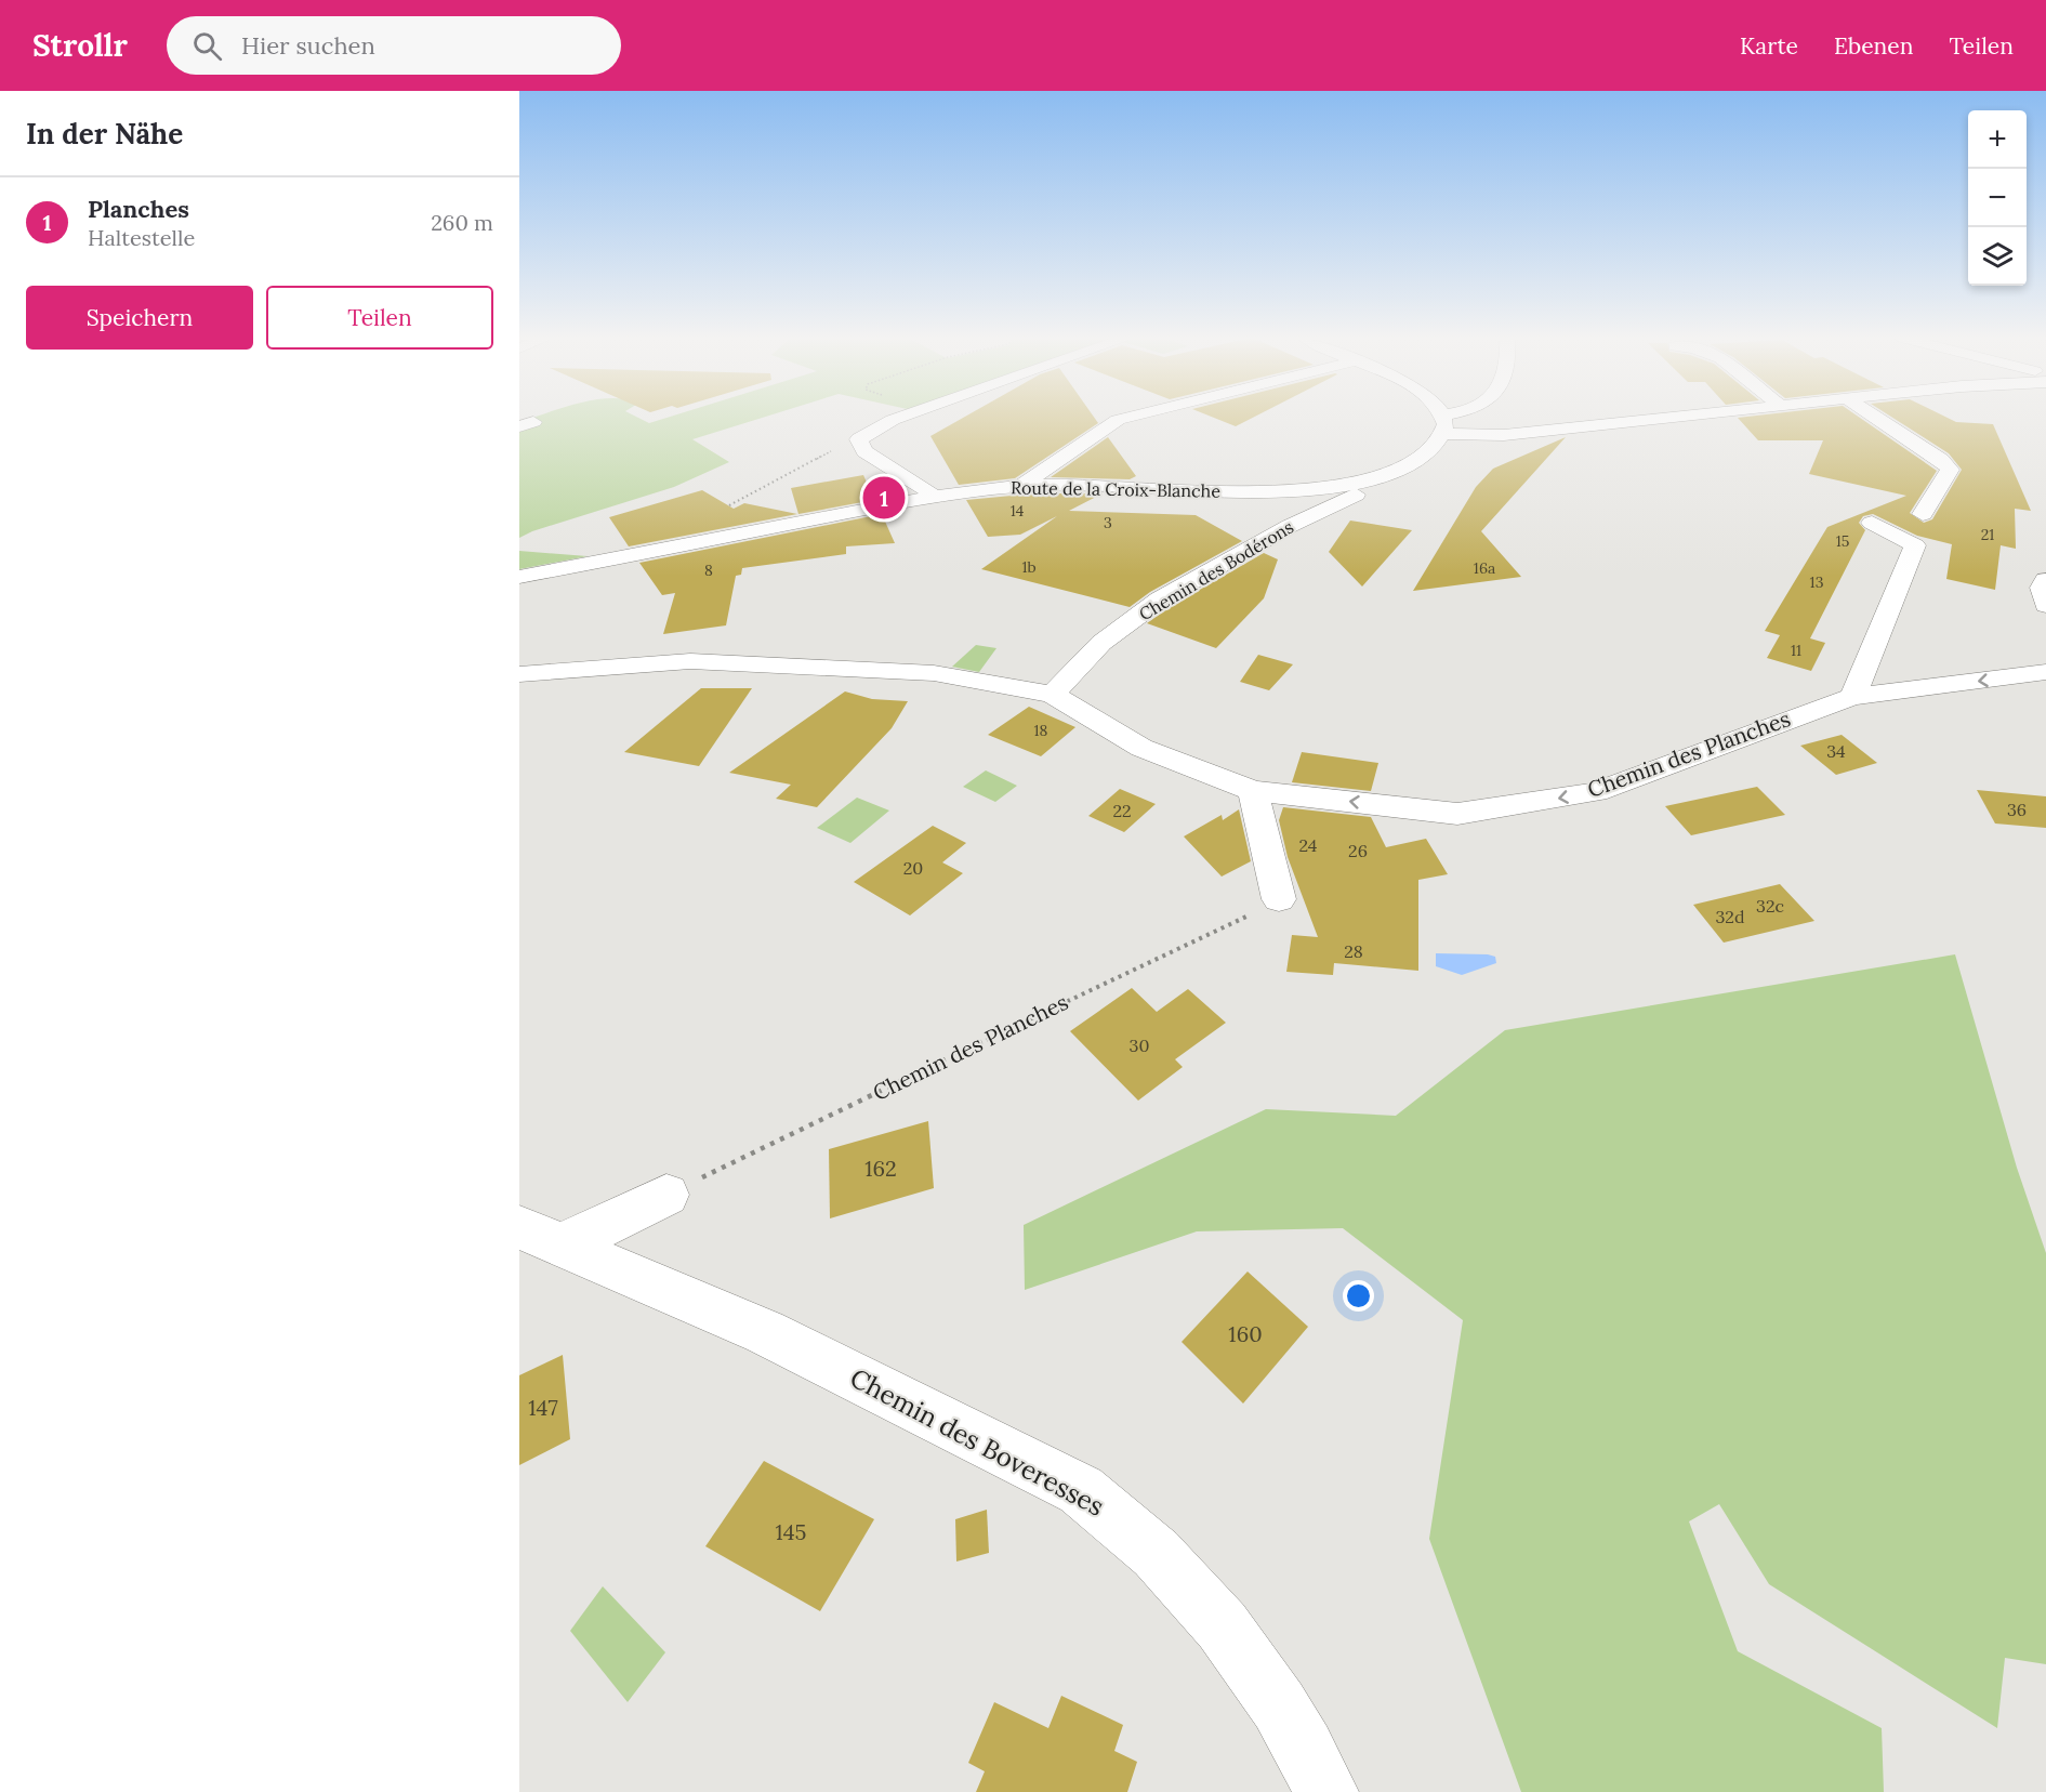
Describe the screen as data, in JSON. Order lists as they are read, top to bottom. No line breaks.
{"streets":{"street":["Route de la Croix-Blanche","Chemin des Bodérons","Chemin des Planches","Chemin des Boveresses"]},"crossings":[["Route de la Croix-Blanche","Chemin des Bodérons"],["Chemin des Bodérons","Chemin des Planches"]],"one_way":["Chemin des Planches"],"house_numbers":["14","3","21","15","1b","16a","8","13","11","18","34","36","22","24","26","20","32c","32d","28","30","162","160","147","145"],"page":{"header":"Strollr","search":"Hier suchen","nav":["Karte","Ebenen","Teilen"],"heading":"In der Nähe","map_buttons":["+","−"],"list":[{"mark":"1","name":"Planches","note":"Haltestelle","value":"260 m"}],"buttons":["Speichern","Teilen"],"pins":"1"}}
